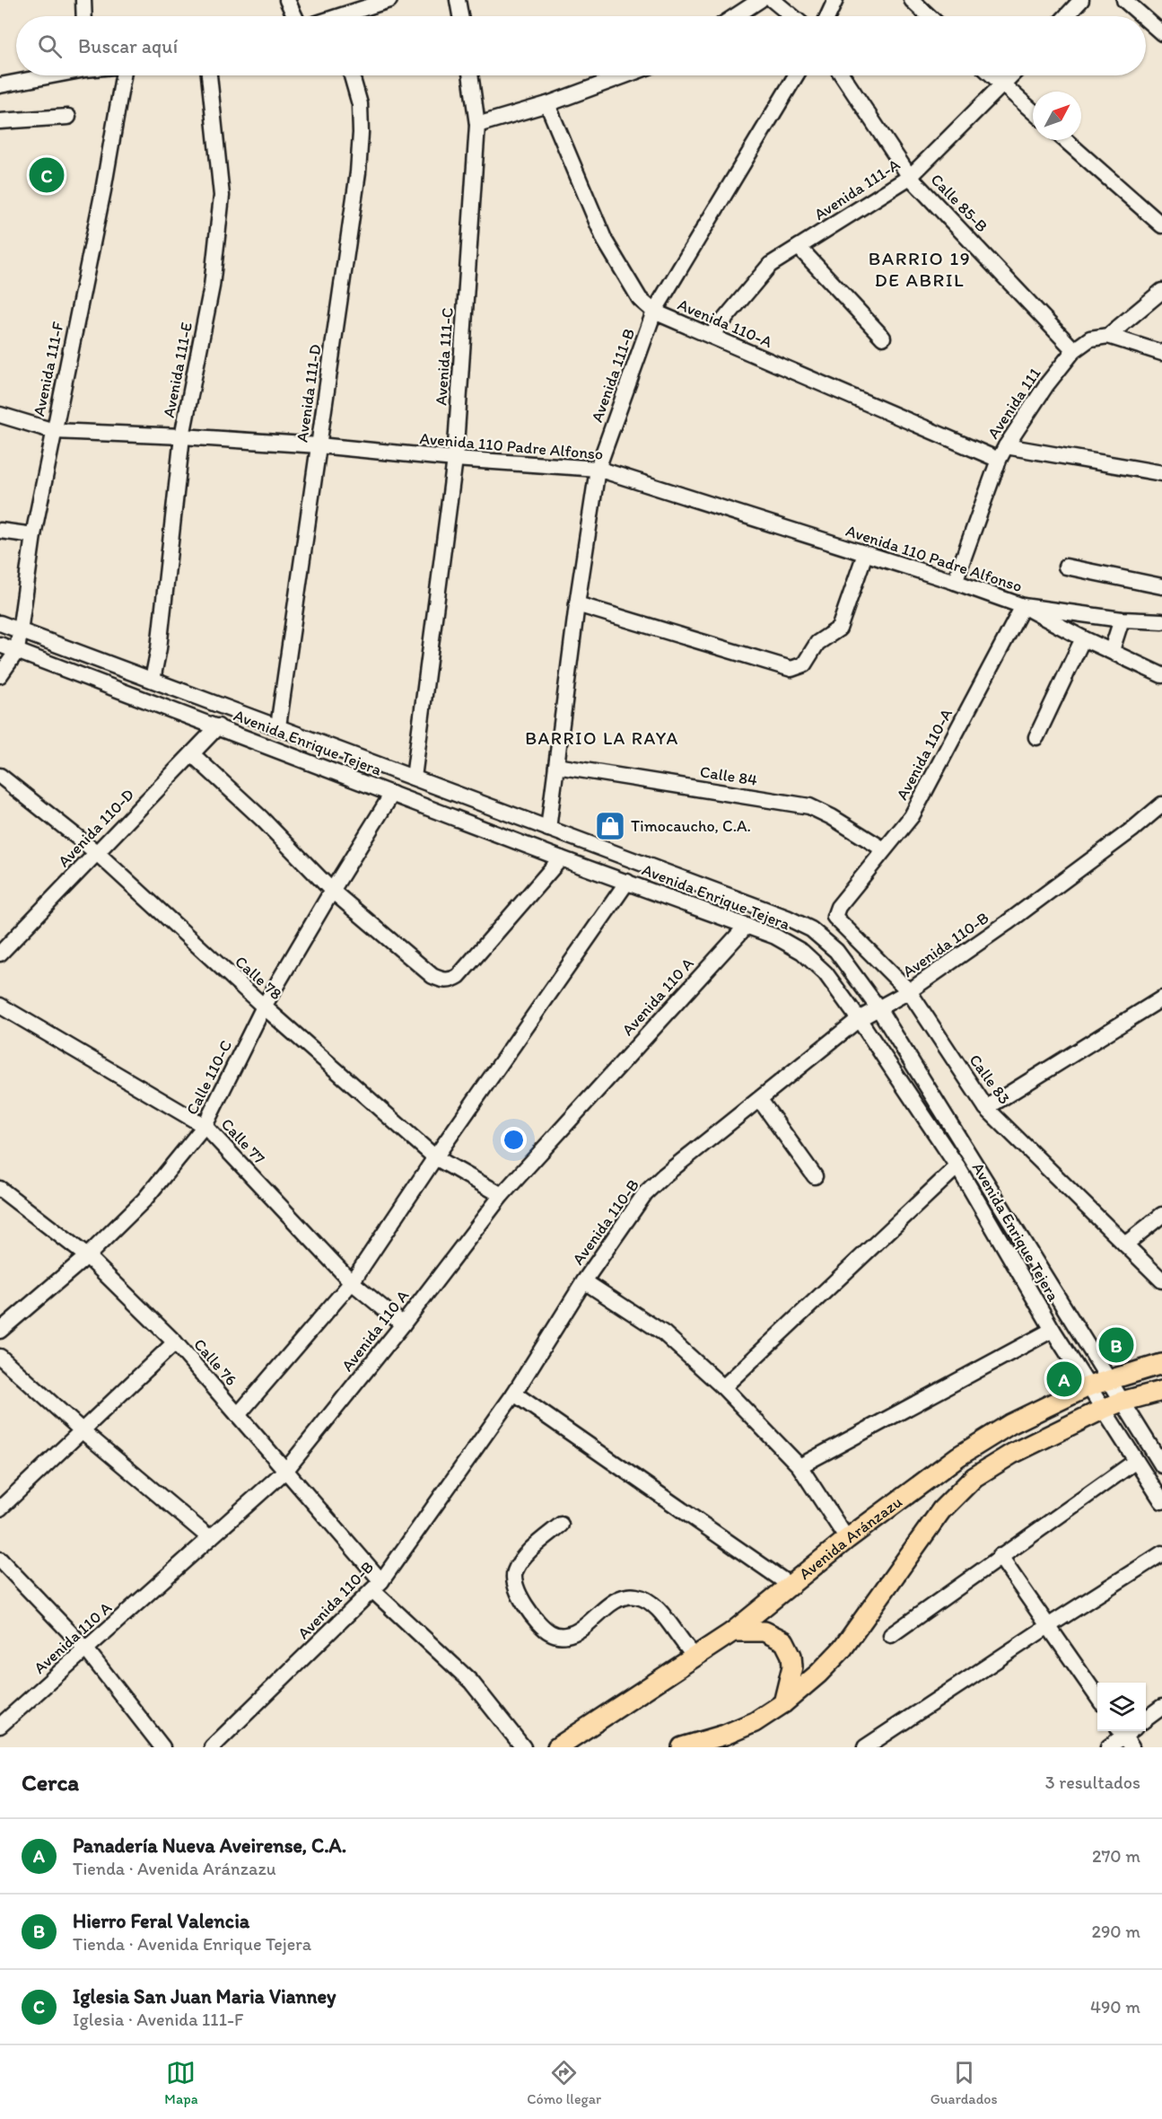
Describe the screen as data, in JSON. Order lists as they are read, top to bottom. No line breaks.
{"streets":{"main road":["Avenida Aránzazu"],"street":["Avenida 111-A","Calle 85-B","Avenida 110-A","Avenida 111-C","Avenida 111-F","Avenida 111-E","Avenida 111-B","Avenida 111-D","Avenida 111","Avenida 110 Padre Alfonso","Avenida Enrique Tejera","Calle 84","Avenida 110-D","Avenida 110-B","Calle 78","Avenida 110 A","Calle 110-C","Calle 83","Calle 77","Calle 76"]},"crossings":[["Avenida 111-A","Calle 85-B"],["Avenida 111-A","Avenida 110-A"],["Calle 85-B","Avenida 111"],["Avenida 110-A","Avenida 111-B"],["Avenida 110-A","Avenida 111"],["Avenida 110-A","Avenida 110 Padre Alfonso"],["Avenida 110-A","Calle 84"],["Avenida 110-A","Calle 83"],["Avenida 111-C","Avenida 110 Padre Alfonso"],["Avenida 111-C","Avenida Enrique Tejera"],["Avenida 111-F","Avenida 110 Padre Alfonso"],["Avenida 111-F","Avenida Enrique Tejera"],["Avenida 111-E","Avenida 110 Padre Alfonso"],["Avenida 111-E","Avenida Enrique Tejera"],["Avenida 111-B","Avenida 110 Padre Alfonso"],["Avenida 111-B","Avenida Enrique Tejera"],["Avenida 111-B","Calle 84"],["Avenida 111-D","Avenida 110 Padre Alfonso"],["Avenida 111-D","Avenida Enrique Tejera"],["Avenida 111","Avenida 110 Padre Alfonso"],["Avenida Enrique Tejera","Avenida 110-D"],["Avenida Enrique Tejera","Avenida 110-B"],["Avenida Enrique Tejera","Avenida 110 A"],["Avenida Enrique Tejera","Calle 110-C"],["Avenida Enrique Tejera","Avenida Aránzazu"],["Avenida 110-D","Calle 78"],["Avenida 110-B","Calle 83"],["Avenida 110-B","Calle 76"],["Calle 78","Avenida 110 A"],["Calle 78","Calle 110-C"],["Avenida 110 A","Calle 77"],["Avenida 110 A","Calle 76"],["Calle 110-C","Calle 77"],["Calle 110-C","Calle 76"]],"districts":["BARRIO 19 DE ABRIL","BARRIO LA RAYA"],"places":{"shop":["Timocaucho, C.A."]},"north":"top right","page":{"search":"Buscar aquí","pins":["C","B","A"],"heading":["Cerca","3 resultados"],"list":[{"mark":"A","name":"Panadería Nueva Aveirense, C.A.","note":"Tienda · Avenida Aránzazu","value":"270 m"},{"mark":"B","name":"Hierro Feral Valencia","note":"Tienda · Avenida Enrique Tejera","value":"290 m"},{"mark":"C","name":"Iglesia San Juan Maria Vianney","note":"Iglesia · Avenida 111-F","value":"490 m"}],"nav":["Mapa","Cómo llegar","Guardados"]}}
